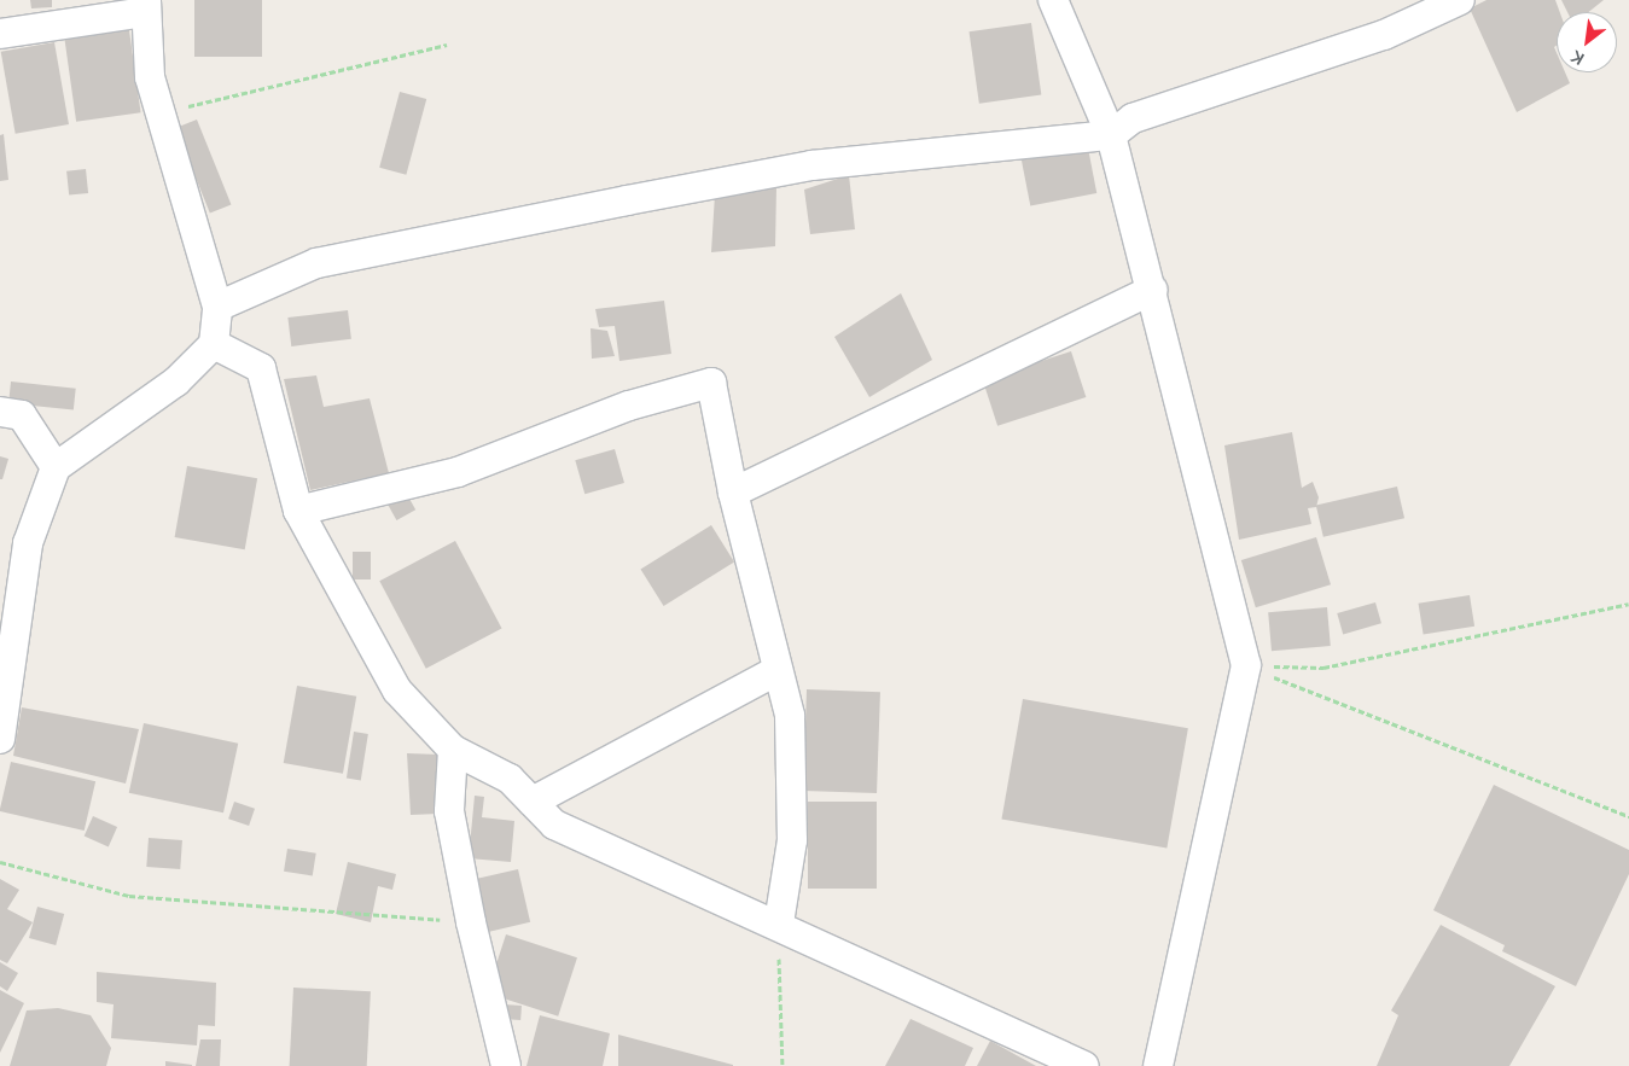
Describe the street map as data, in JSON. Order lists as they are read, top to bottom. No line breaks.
{"north":"bottom left"}
